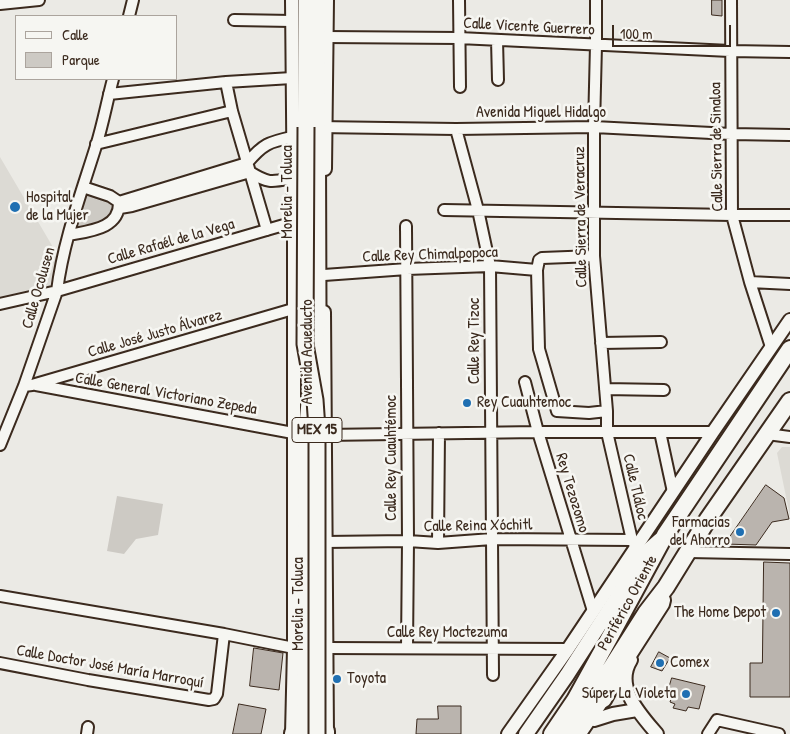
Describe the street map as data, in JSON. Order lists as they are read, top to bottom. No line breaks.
{"streets":{"highway":["Periférico Oriente"],"main road":["Morelia - Toluca","MEX 15"],"street":["Calle Vicente Guerrero","Avenida Miguel Hidalgo","Calle Sierra de Sinaloa","Calle Sierra de Veracruz","Calle Rafaél de la Vega","Calle Rey Chimalpopoca","Calle Ocolusen","Calle José Justo Álvarez","Calle Rey Tizoc","Avenida Acueducto","Calle General Victoriano Zepeda","Calle Rey Cuauhtémoc","Calle Tláloc","Rey Tezozomo","Calle Reina Xóchitl","Calle Rey Moctezuma","Calle Doctor José María Marroquí"]},"crossings":[["Calle Vicente Guerrero","Calle Sierra de Sinaloa"],["Calle Vicente Guerrero","Calle Sierra de Veracruz"],["Calle Vicente Guerrero","Avenida Acueducto"],["Avenida Miguel Hidalgo","Calle Sierra de Sinaloa"],["Avenida Miguel Hidalgo","Morelia - Toluca"],["Avenida Miguel Hidalgo","Calle Sierra de Veracruz"],["Avenida Miguel Hidalgo","Calle Rey Tizoc"],["Avenida Miguel Hidalgo","Avenida Acueducto"],["Morelia - Toluca","Avenida Acueducto"],["Calle Sierra de Veracruz","Calle Tláloc"],["Calle Rafaél de la Vega","Calle Ocolusen"],["Calle Rafaél de la Vega","Avenida Acueducto"],["Calle Rey Chimalpopoca","Calle Rey Tizoc"],["Calle Rey Chimalpopoca","Avenida Acueducto"],["Calle Rey Chimalpopoca","Calle Rey Cuauhtémoc"],["Calle Ocolusen","Calle José Justo Álvarez"],["Calle Ocolusen","Calle General Victoriano Zepeda"],["Calle José Justo Álvarez","Avenida Acueducto"],["Calle José Justo Álvarez","Calle General Victoriano Zepeda"],["Calle Rey Tizoc","Calle Reina Xóchitl"],["Calle Rey Tizoc","Calle Rey Moctezuma"],["Avenida Acueducto","Calle General Victoriano Zepeda"],["Avenida Acueducto","Calle Reina Xóchitl"],["Avenida Acueducto","Calle Rey Moctezuma"],["Calle Rey Cuauhtémoc","Calle Reina Xóchitl"],["Calle Rey Cuauhtémoc","Calle Rey Moctezuma"],["Calle Tláloc","Calle Reina Xóchitl"],["Rey Tezozomo","Calle Reina Xóchitl"]],"places":["Hospital de la Mujer","Rey Cuauhtemoc","Farmacias del Ahorro","The Home Depot","Comex","Toyota","Súper La Violeta"],"legend":["Calle","Parque"],"scale_bar":"100 m"}
